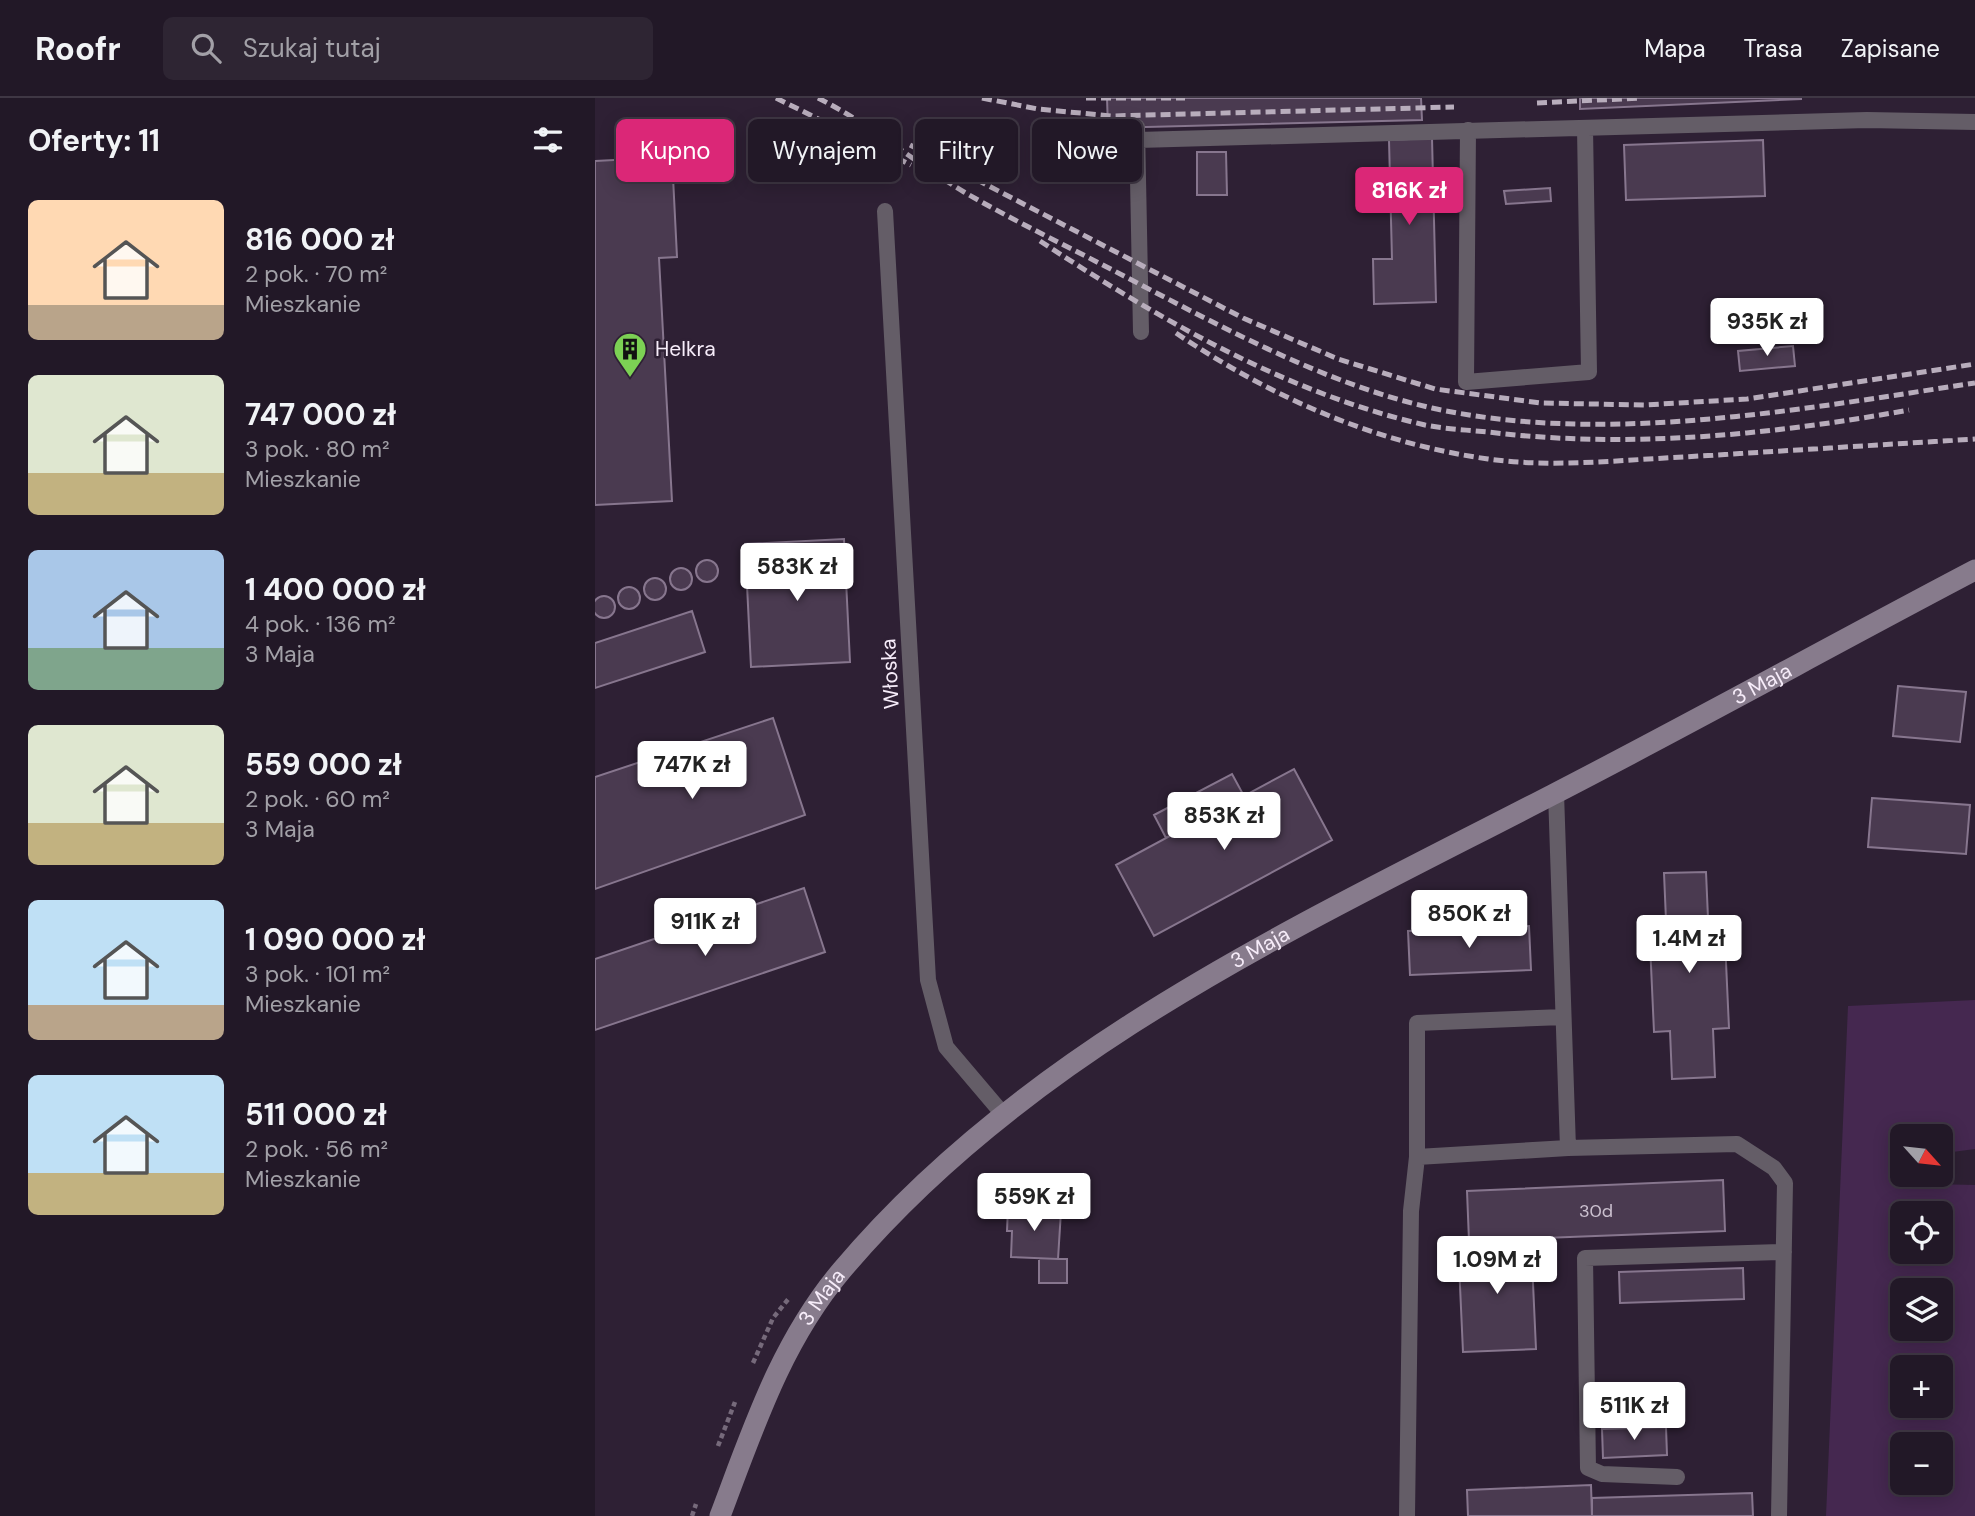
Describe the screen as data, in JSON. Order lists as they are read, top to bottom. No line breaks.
{"streets":{"street":["3 Maja"],"lane":["Włoska"]},"crossings":[["Włoska","3 Maja"]],"places":{"building":["Helkra"]},"house_numbers":["30d"],"north":"bottom right","page":{"header":"Roofr","search":"Szukaj tutaj","nav":["Mapa","Trasa","Zapisane"],"heading":"Oferty: 11","chip":["Kupno","Wynajem","Filtry","Nowe"],"price":["816K zł","935K zł","583K zł","747K zł","853K zł","850K zł","911K zł","1.4M zł","559K zł","1.09M zł","511K zł"],"list":[{"name":"816 000 zł","note":"2 pok. · 70 m² · Mieszkanie"},{"name":"747 000 zł","note":"3 pok. · 80 m² · Mieszkanie"},{"name":"1 400 000 zł","note":"4 pok. · 136 m² · 3 Maja"},{"name":"559 000 zł","note":"2 pok. · 60 m² · 3 Maja"},{"name":"1 090 000 zł","note":"3 pok. · 101 m² · Mieszkanie"},{"name":"511 000 zł","note":"2 pok. · 56 m² · Mieszkanie"}],"map_buttons":["+","−"]}}
